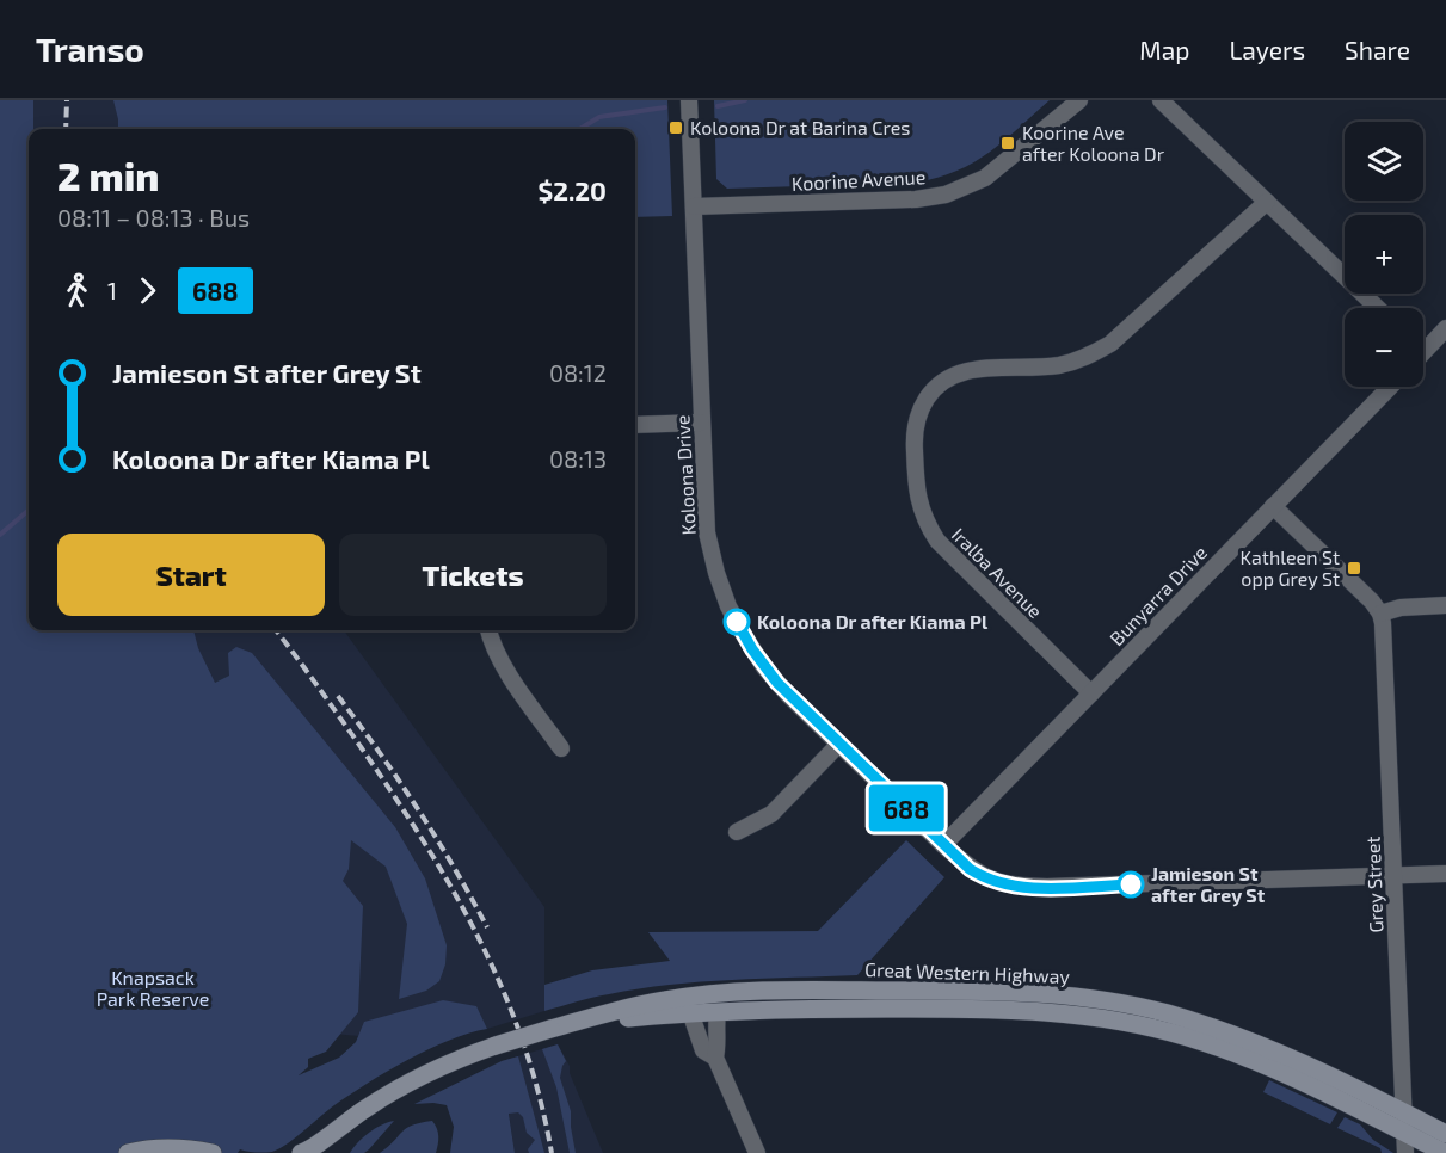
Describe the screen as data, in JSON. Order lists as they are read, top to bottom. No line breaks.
{"streets":{"main road":["Great Western Highway"],"street":["Koorine Avenue","Koloona Drive","Iralba Avenue","Bunyarra Drive","Grey Street"]},"crossings":[["Koorine Avenue","Koloona Drive"],["Koloona Drive","Bunyarra Drive"],["Koloona Drive","Grey Street"],["Iralba Avenue","Bunyarra Drive"],["Grey Street","Great Western Highway"]],"parks":["Knapsack Park Reserve"],"places":{"transit":["Koloona Dr at Barina Cres","Koorine Ave after Koloona Dr","Kathleen St opp Grey St"],"other":["Koloona Dr after Kiama Pl","Jamieson St after Grey St"]},"lines":["bus line 688"],"page":{"header":"Transo","nav":["Map","Layers","Share"],"on_map":"688","map_buttons":["+","−"],"heading":["2 min","08:11 – 08:13 · Bus","$2.20"],"legs":["1","688"],"list":[{"name":"Jamieson St after Grey St","value":"08:12"},{"name":"Koloona Dr after Kiama Pl","value":"08:13"}],"buttons":["Start","Tickets"]}}
